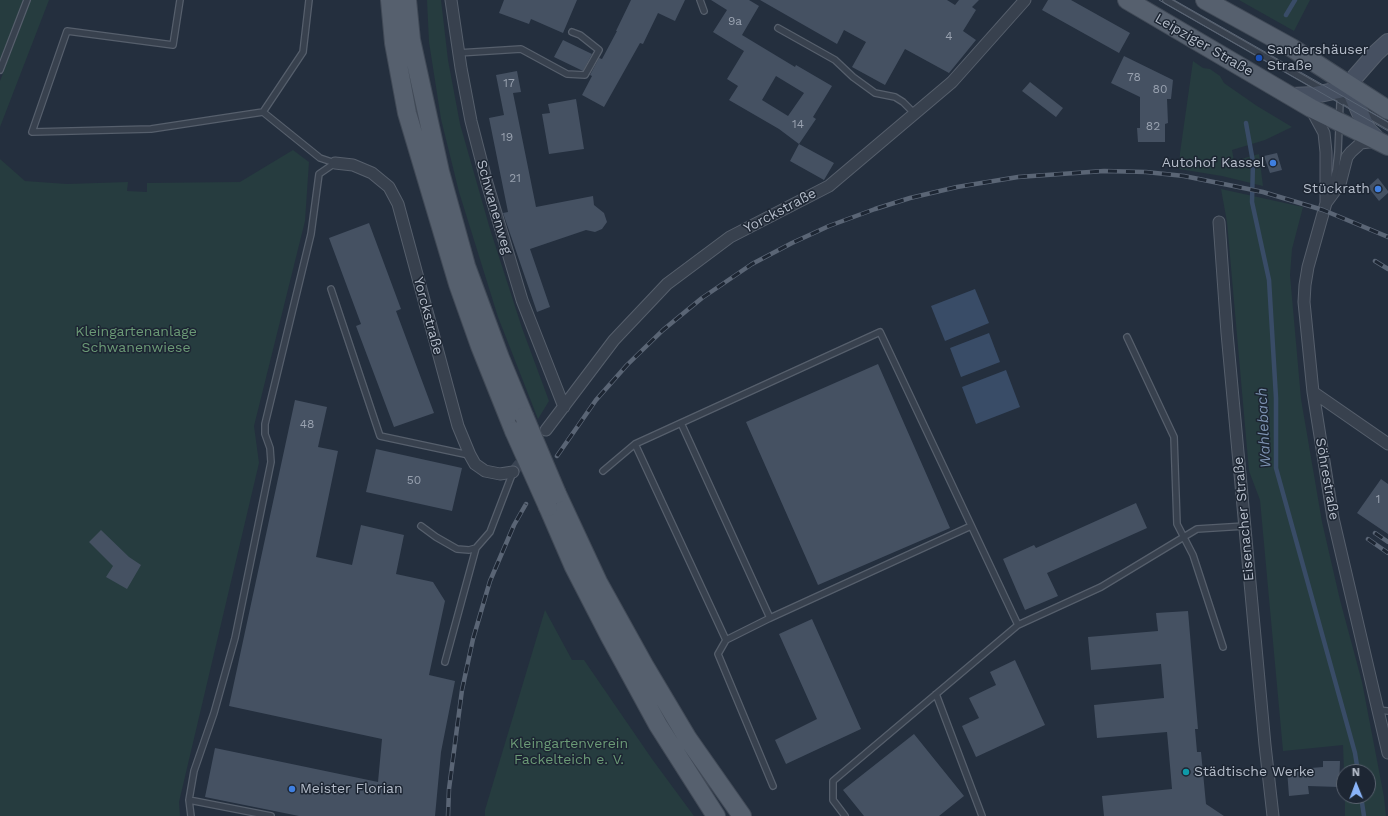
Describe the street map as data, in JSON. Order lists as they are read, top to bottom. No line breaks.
{"streets":{"main road":["Leipziger Straße"],"street":["Schwanenweg","Yorckstraße","Söhrestraße","Eisenacher Straße"]},"crossings":[["Leipziger Straße","Söhrestraße"],["Schwanenweg","Yorckstraße"]],"water":["Wahlebach"],"parks":["Kleingartenanlage Schwanenwiese","Kleingartenverein Fackelteich e. V."],"places":["Sandershäuser Straße","Autohof Kassel","Stückrath","Städtische Werke","Meister Florian"],"house_numbers":["9a","4","78","17","80","14","82","19","21","48","50","1"],"north":"top"}
